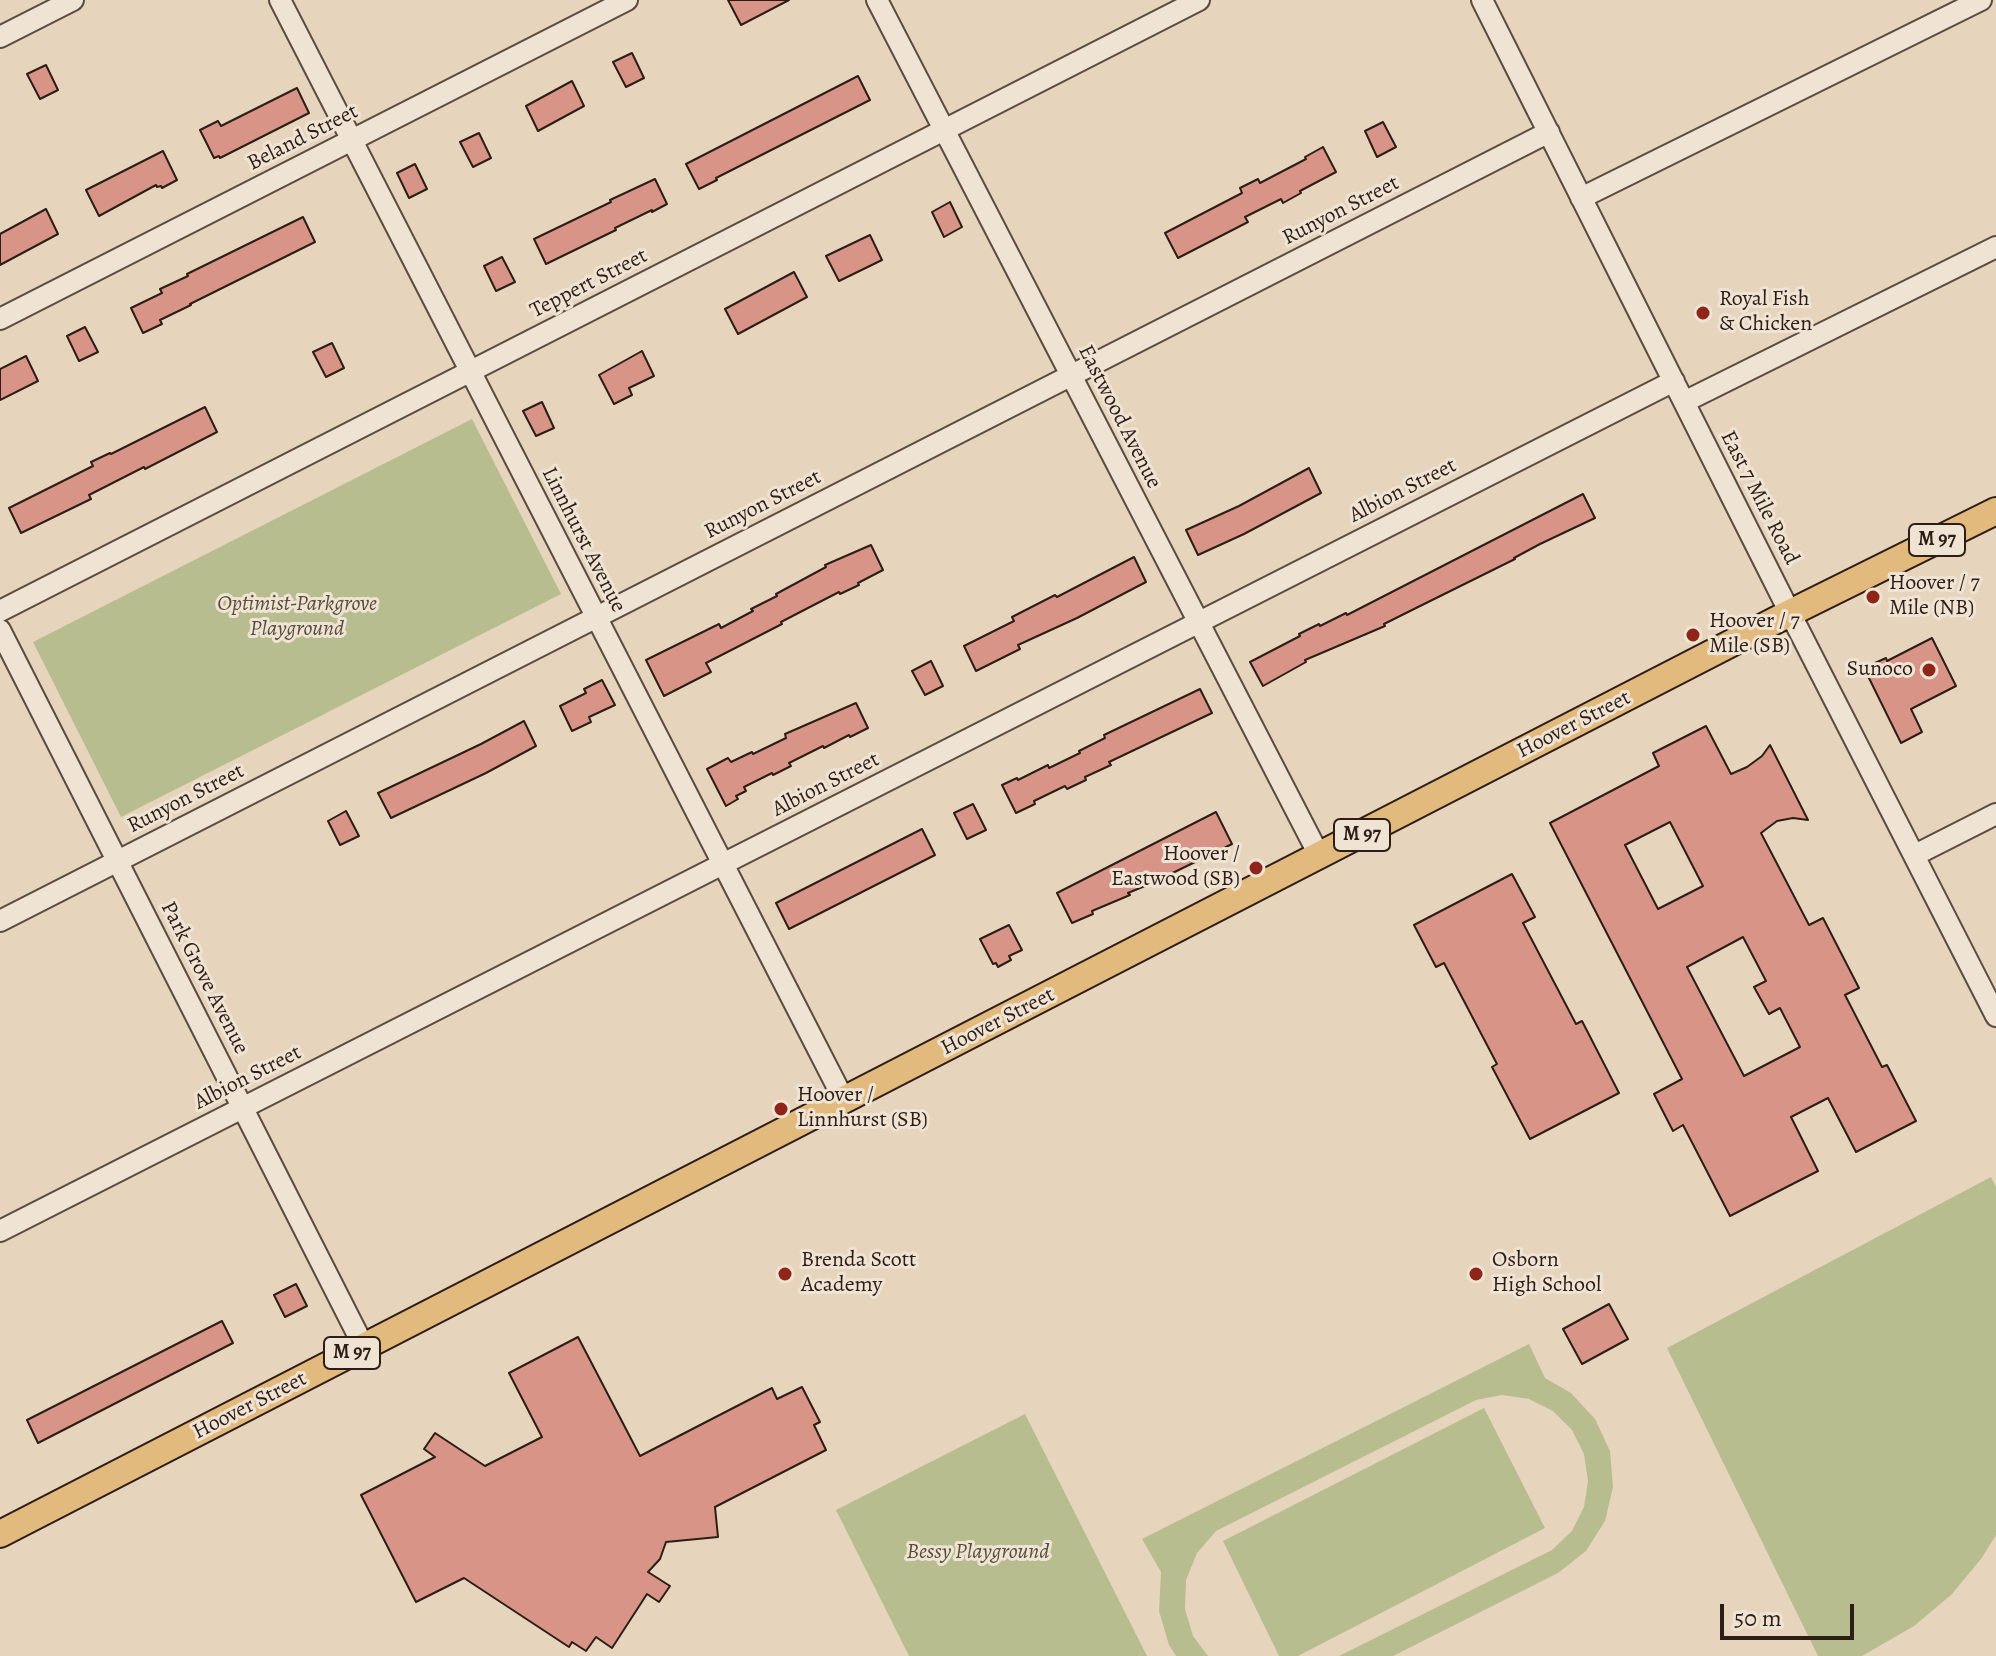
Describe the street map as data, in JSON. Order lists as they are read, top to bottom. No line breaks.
{"streets":{"main road":["M 97","Hoover Street"],"street":["Beland Street","Runyon Street","Teppert Street","Eastwood Avenue","Albion Street","East 7 Mile Road","Linnhurst Avenue","Park Grove Avenue"]},"crossings":[["Beland Street","Linnhurst Avenue"],["Runyon Street","Eastwood Avenue"],["Runyon Street","East 7 Mile Road"],["Runyon Street","Linnhurst Avenue"],["Runyon Street","Park Grove Avenue"],["Teppert Street","Eastwood Avenue"],["Teppert Street","Linnhurst Avenue"],["Eastwood Avenue","Albion Street"],["Eastwood Avenue","Hoover Street"],["Albion Street","East 7 Mile Road"],["Albion Street","Linnhurst Avenue"],["Albion Street","Park Grove Avenue"],["East 7 Mile Road","Hoover Street"],["Linnhurst Avenue","Hoover Street"],["Hoover Street","Park Grove Avenue"]],"parks":["Optimist-Parkgrove Playground","Bessy Playground"],"places":["Royal Fish & Chicken","Hoover / 7 Mile (NB)","Hoover / 7 Mile (SB)","Sunoco","Hoover / Eastwood (SB)","Hoover / Linnhurst (SB)","Brenda Scott Academy","Osborn High School"],"scale_bar":"50 m"}
